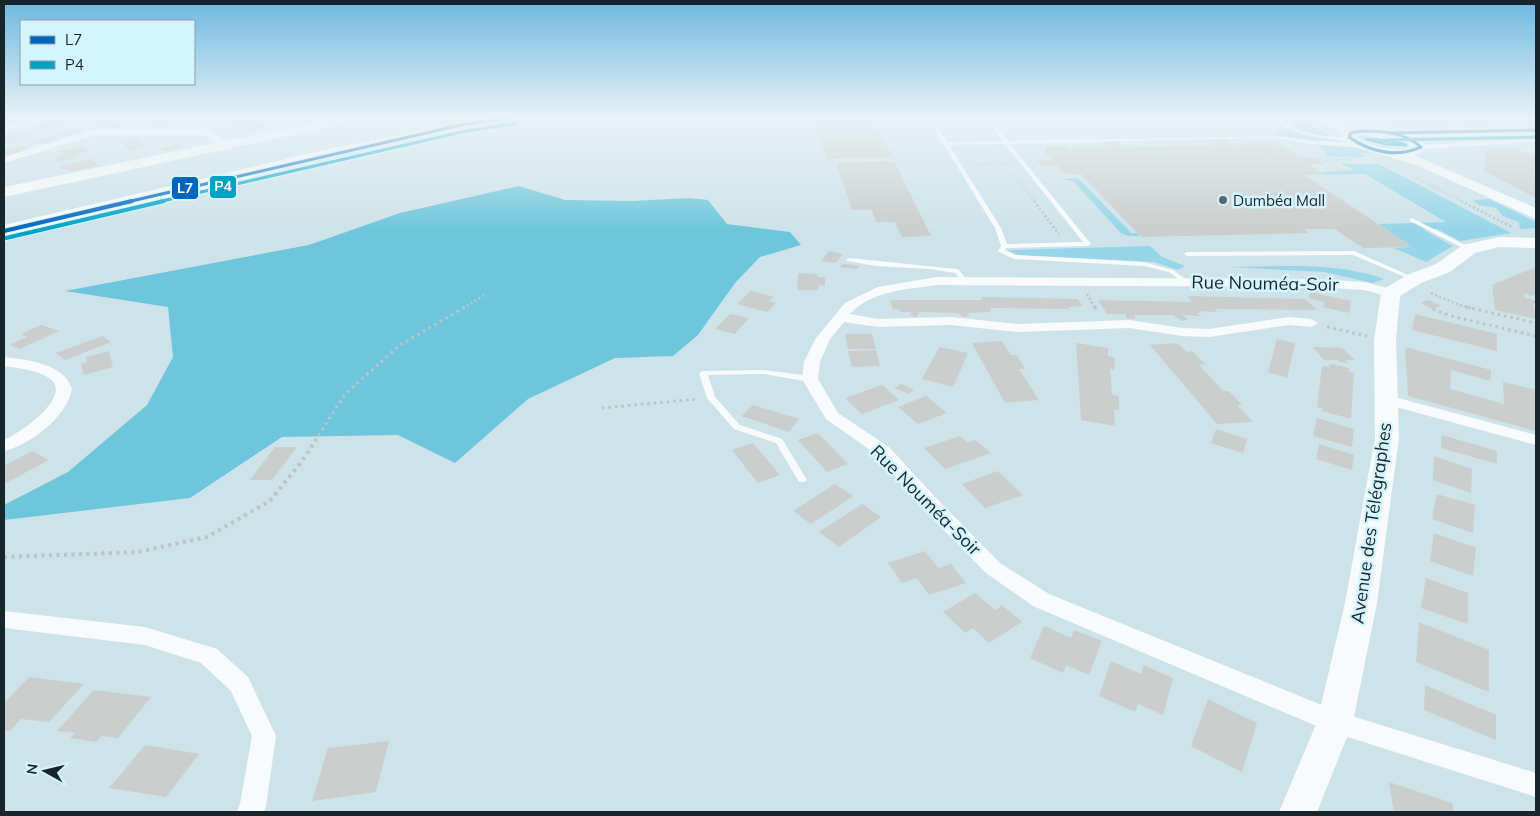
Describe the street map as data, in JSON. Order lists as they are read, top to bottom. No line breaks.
{"streets":{"street":["Rue Nouméa-Soir","Avenue des Télégraphes"]},"crossings":[["Rue Nouméa-Soir","Avenue des Télégraphes"]],"places":["Dumbéa Mall"],"lines":["transit line L7","transit line P4"],"legend":["L7","P4"],"north":"left"}
